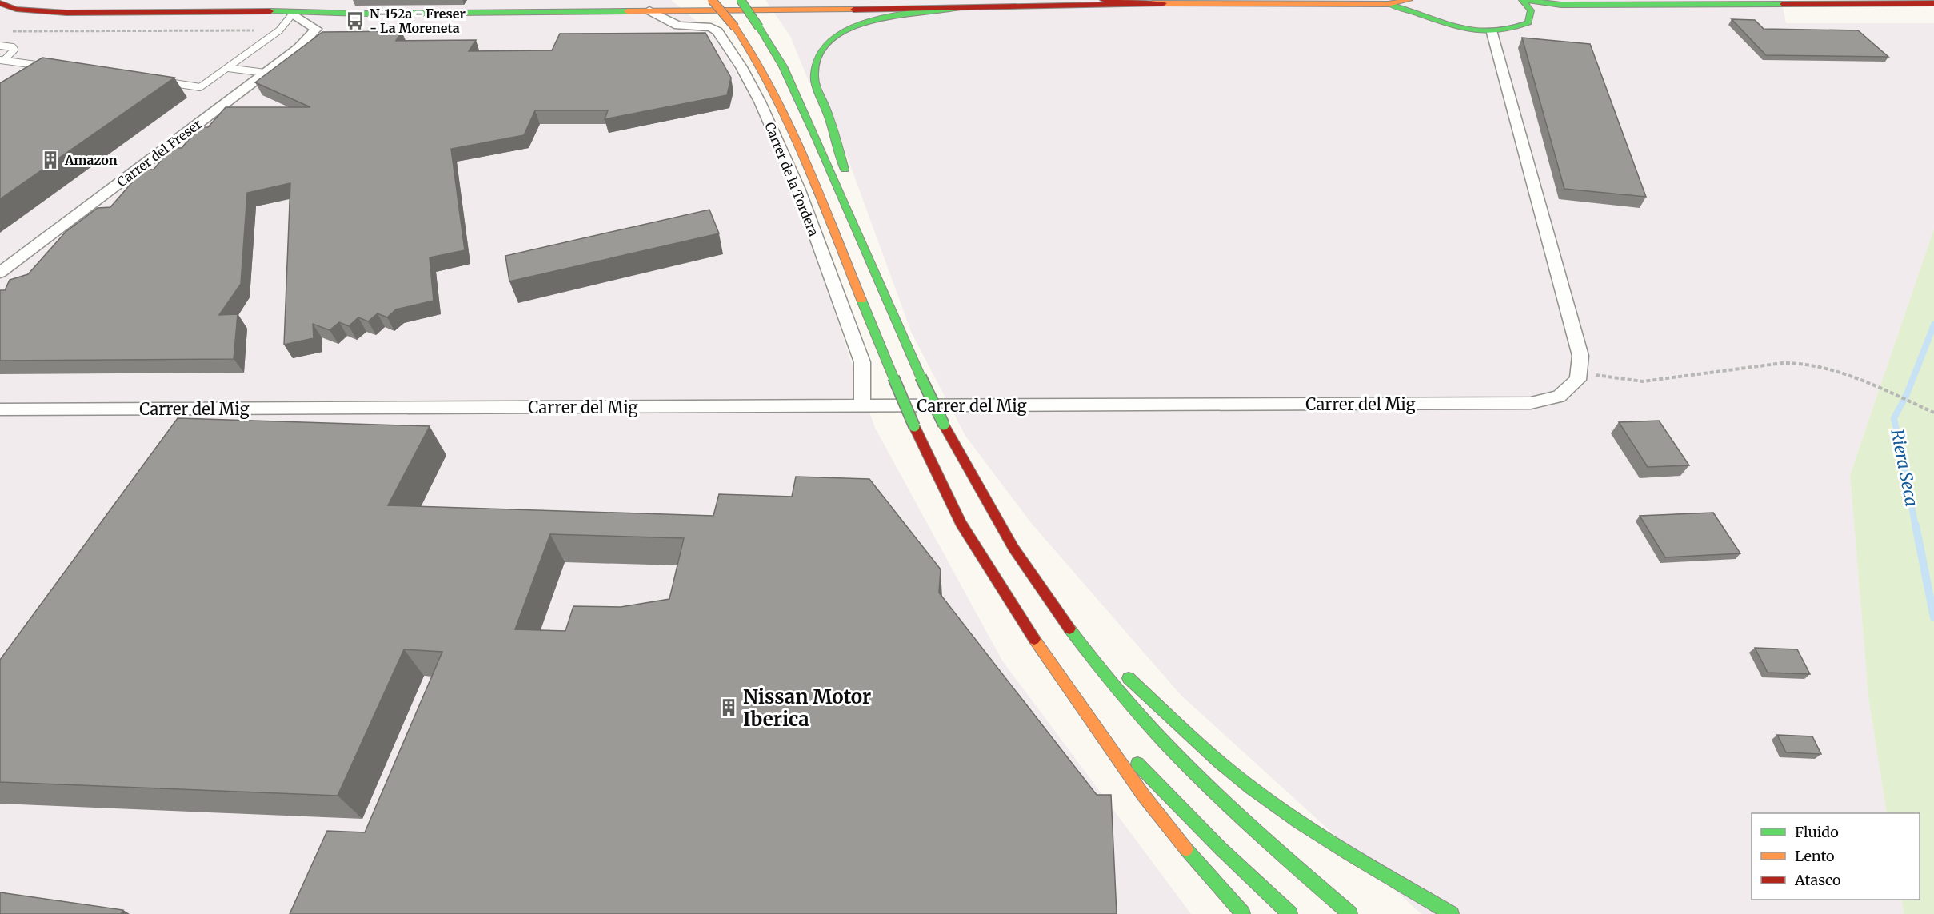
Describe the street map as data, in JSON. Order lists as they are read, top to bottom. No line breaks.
{"streets":{"street":["Carrer del Freser","Carrer de la Tordera","Carrer del Mig"]},"crossings":[["Carrer de la Tordera","Carrer del Mig"]],"water":["Riera Seca"],"places":{"bus stop":["N-152a - Freser - La Moreneta"],"building":["Amazon","Nissan Motor Iberica"]},"legend":["Fluido","Lento","Atasco"]}
